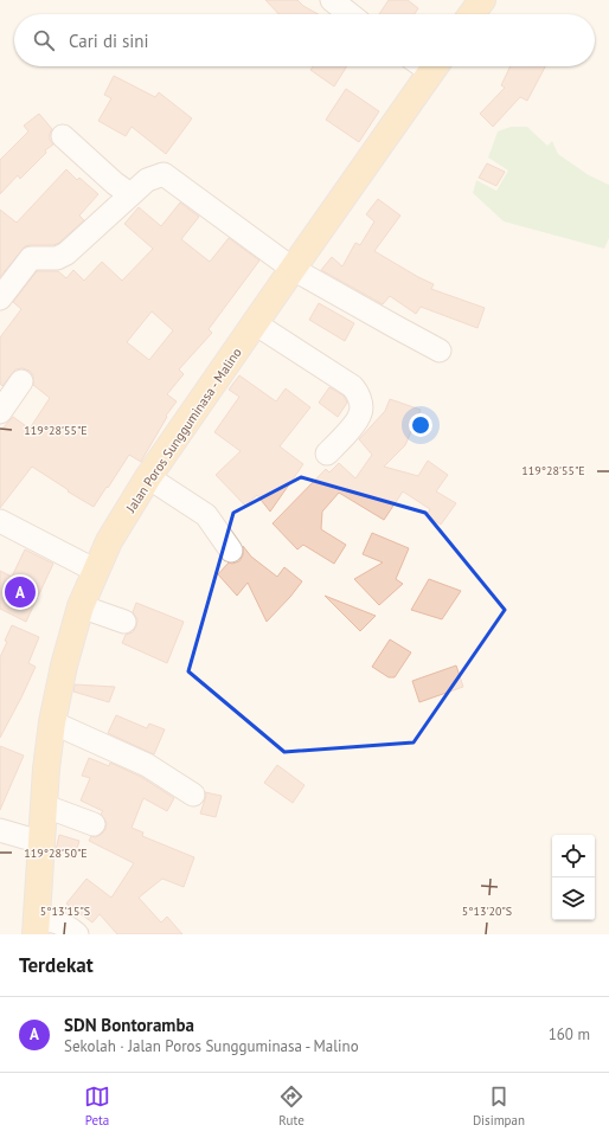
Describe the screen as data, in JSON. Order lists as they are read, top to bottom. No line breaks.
{"streets":{"main road":["Jalan Poros Sungguminasa - Malino"]},"page":{"search":"Cari di sini","pins":"A","heading":"Terdekat","list":[{"mark":"A","name":"SDN Bontoramba","note":"Sekolah · Jalan Poros Sungguminasa - Malino","value":"160 m"}],"nav":["Peta","Rute","Disimpan"]},"coordinates":["119°28'55\"E","119°28'50\"E","5°13'15\"S","5°13'20\"S"]}
